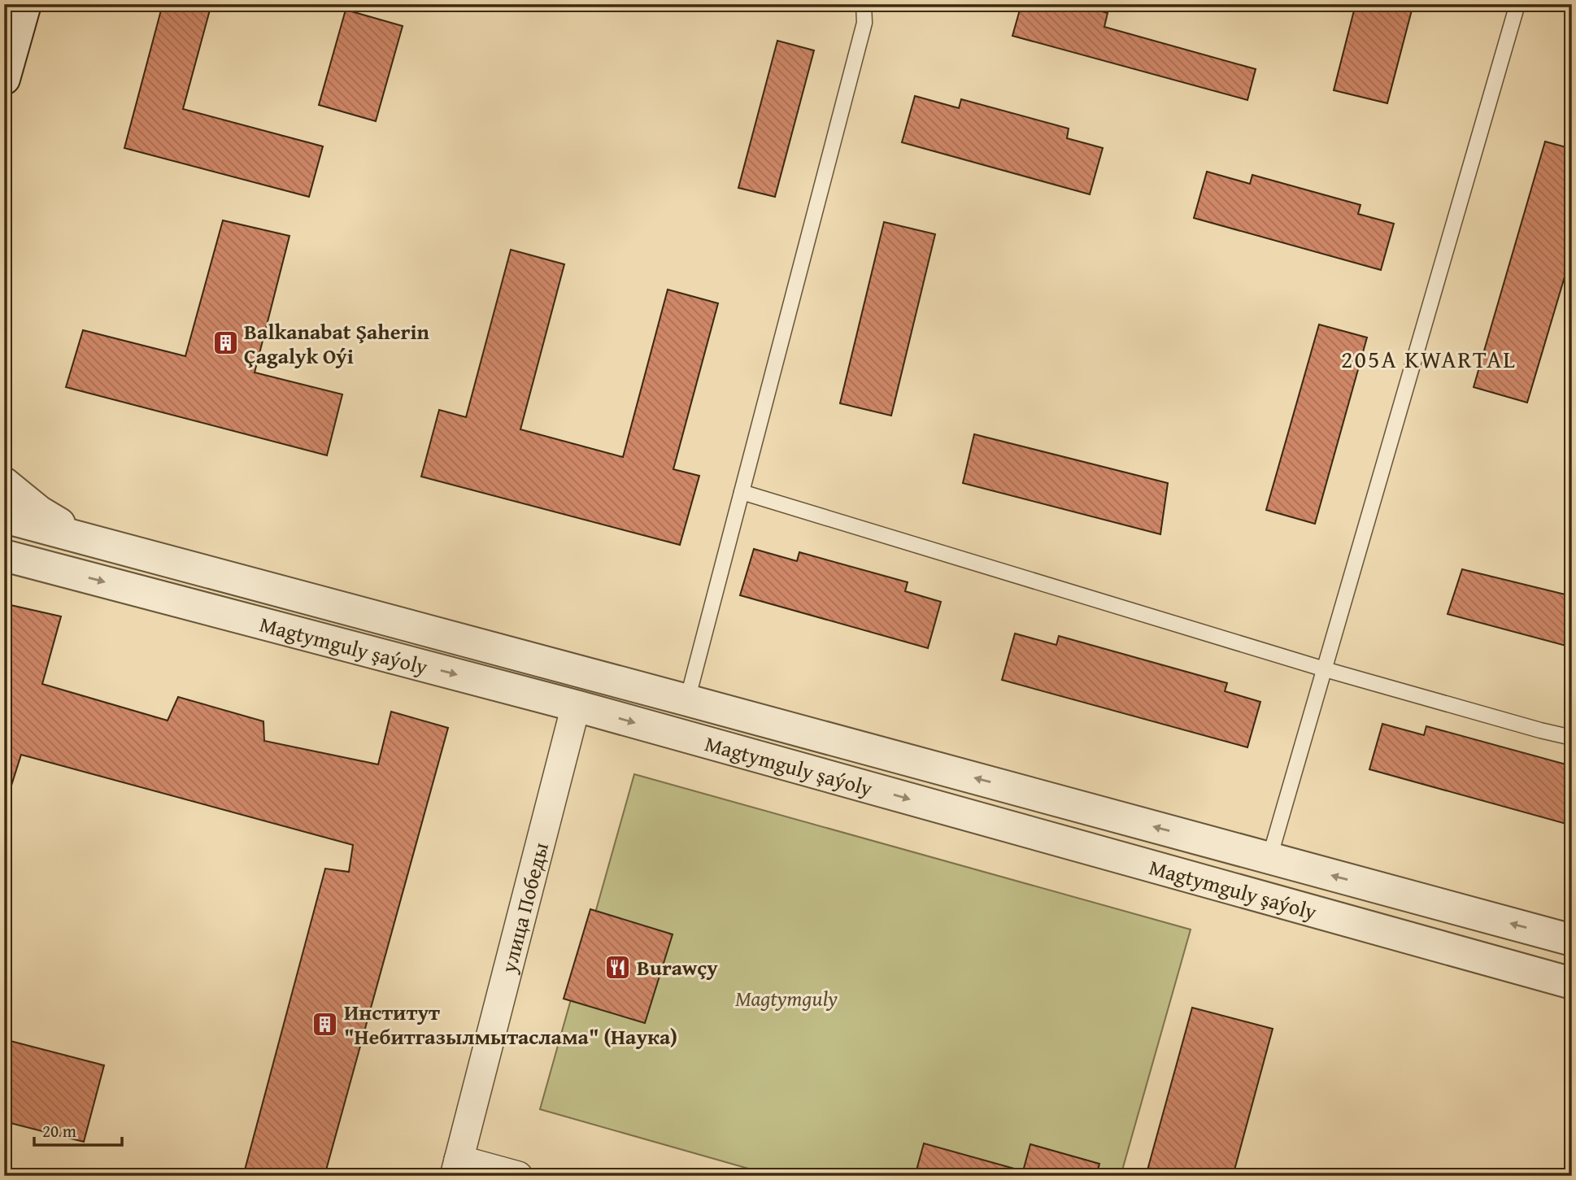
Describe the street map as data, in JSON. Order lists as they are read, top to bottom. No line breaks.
{"streets":{"street":["Magtymguly şaýoly","улица Победы"]},"crossings":[["Magtymguly şaýoly","улица Победы"]],"districts":["205A KWARTAL"],"parks":["Magtymguly"],"places":{"building":["Balkanabat Şaherin Çagalyk Oýi","Институт \"Небитгазылмытаслама\" (Наука)"],"restaurant":["Burawçy"]},"scale_bar":"20 m"}
